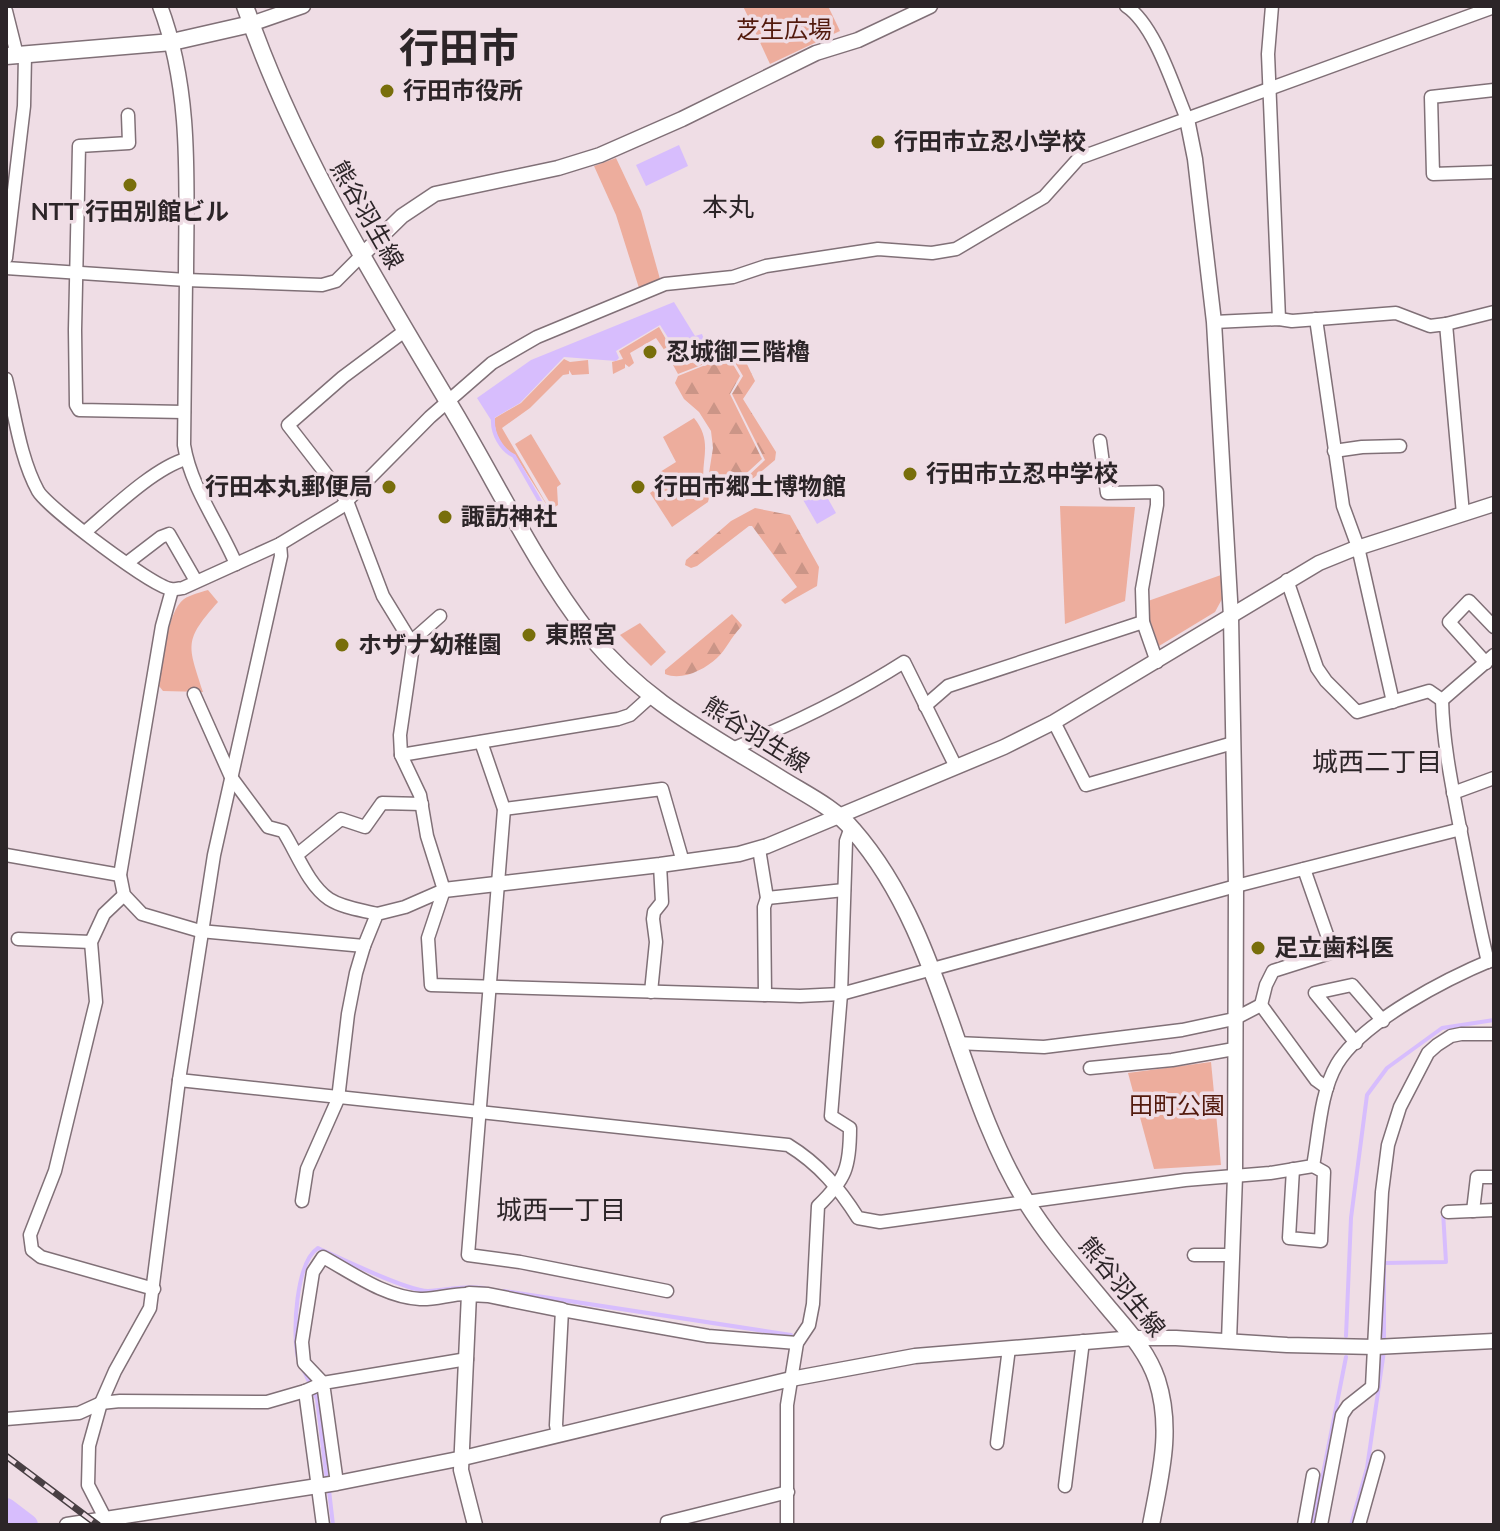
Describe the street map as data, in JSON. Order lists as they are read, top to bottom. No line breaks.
{"streets":{"main road":["熊谷羽生線"]},"districts":["行田市","本丸","城西二丁目","城西一丁目"],"parks":["芝生広場","田町公園"],"places":["行田市役所","行田市立忍小学校","NTT 行田別館ビル","忍城御三階櫓","行田市立忍中学校","行田本丸郵便局","行田市郷土博物館","諏訪神社","東照宮","ホザナ幼稚園","足立歯科医"]}
